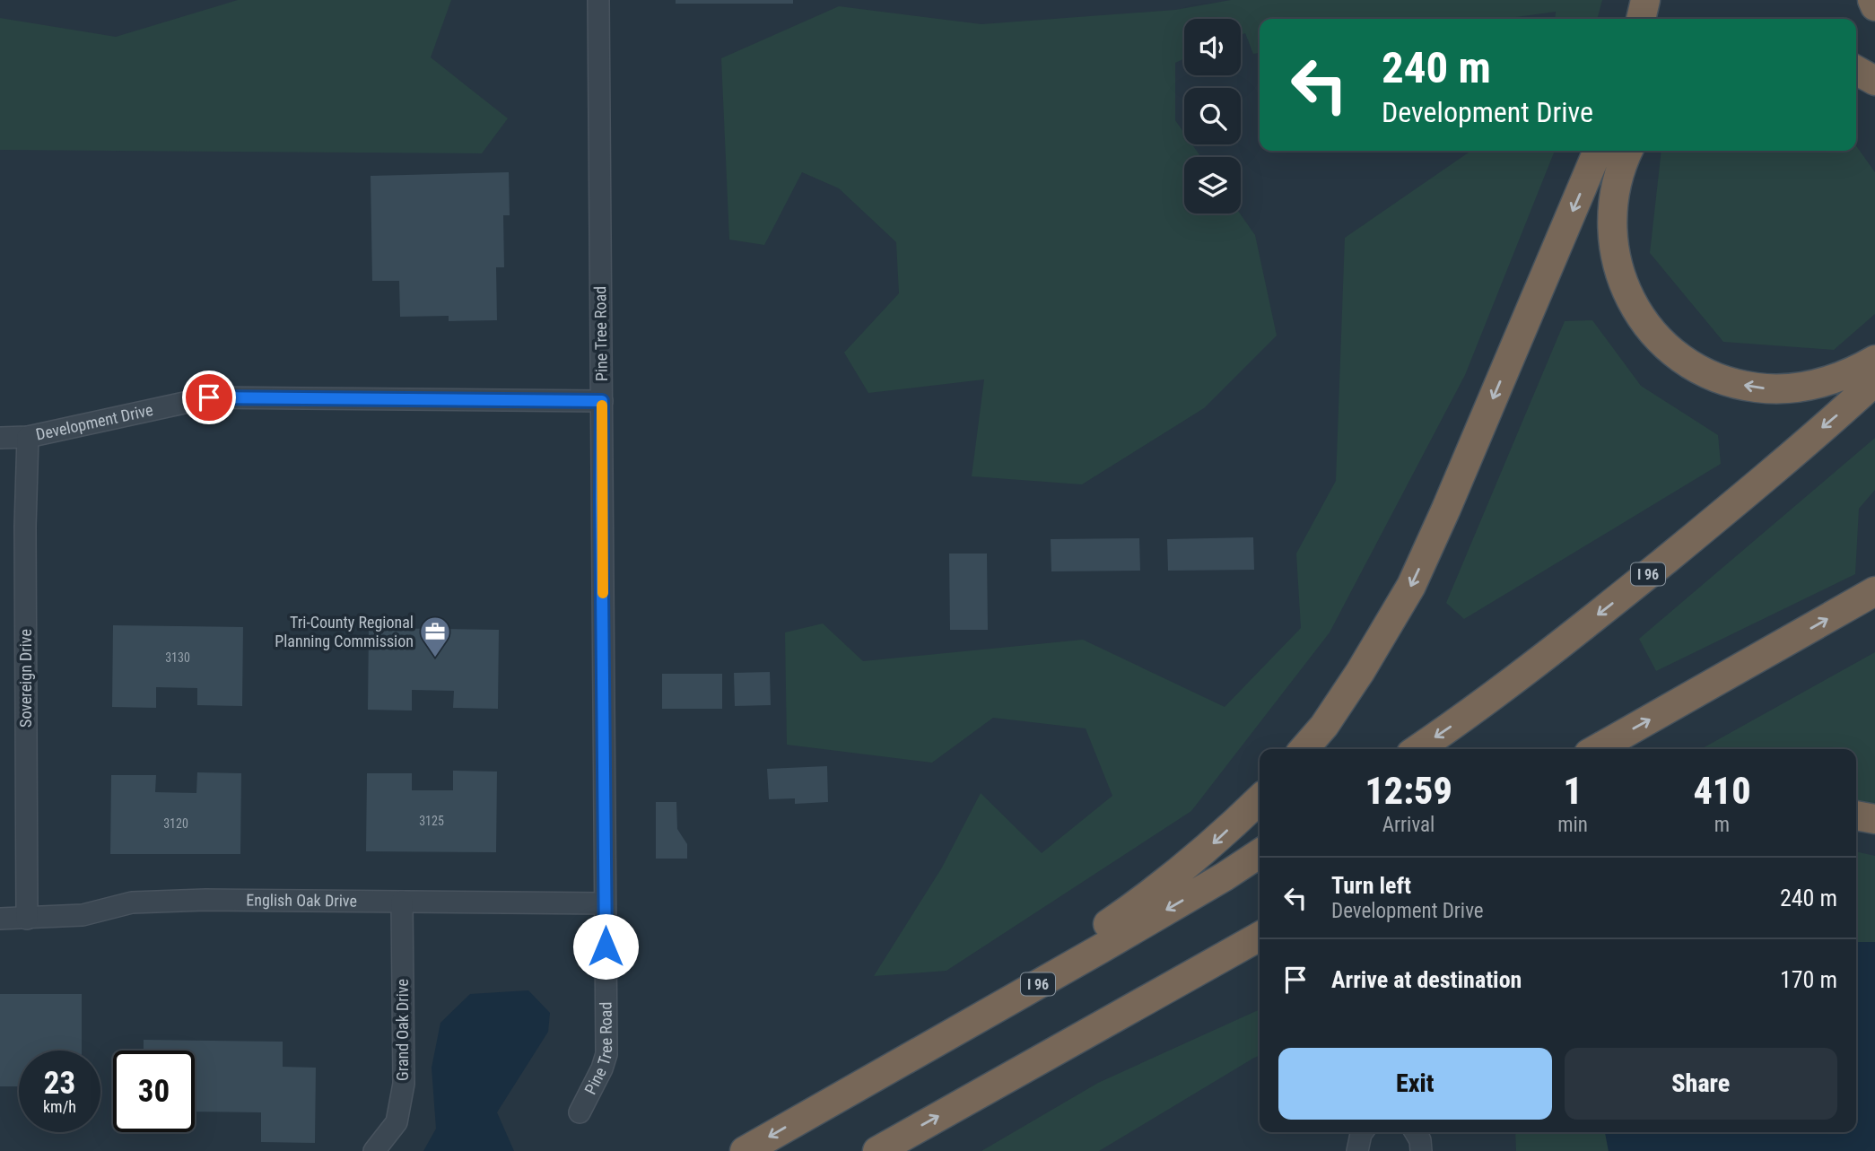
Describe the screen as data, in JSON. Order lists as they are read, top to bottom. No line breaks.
{"streets":{"highway":["I 96"],"street":["Pine Tree Road","Development Drive","Sovereign Drive","English Oak Drive","Grand Oak Drive"]},"crossings":[["Pine Tree Road","Development Drive"],["Pine Tree Road","English Oak Drive"],["Development Drive","Sovereign Drive"],["Sovereign Drive","English Oak Drive"],["English Oak Drive","Grand Oak Drive"]],"places":{"office":["Tri-County Regional Planning Commission"]},"house_numbers":["3130","3125","3120"],"page":{"turn":["240 m","Development Drive"],"eta":["12:59","Arrival","1","min","410","m"],"list":[{"name":"Turn left","note":"Development Drive","value":"240 m"},{"name":"Arrive at destination","value":"170 m"}],"buttons":["Exit","Share"],"speed":"23 km/h","limit":"30"}}
